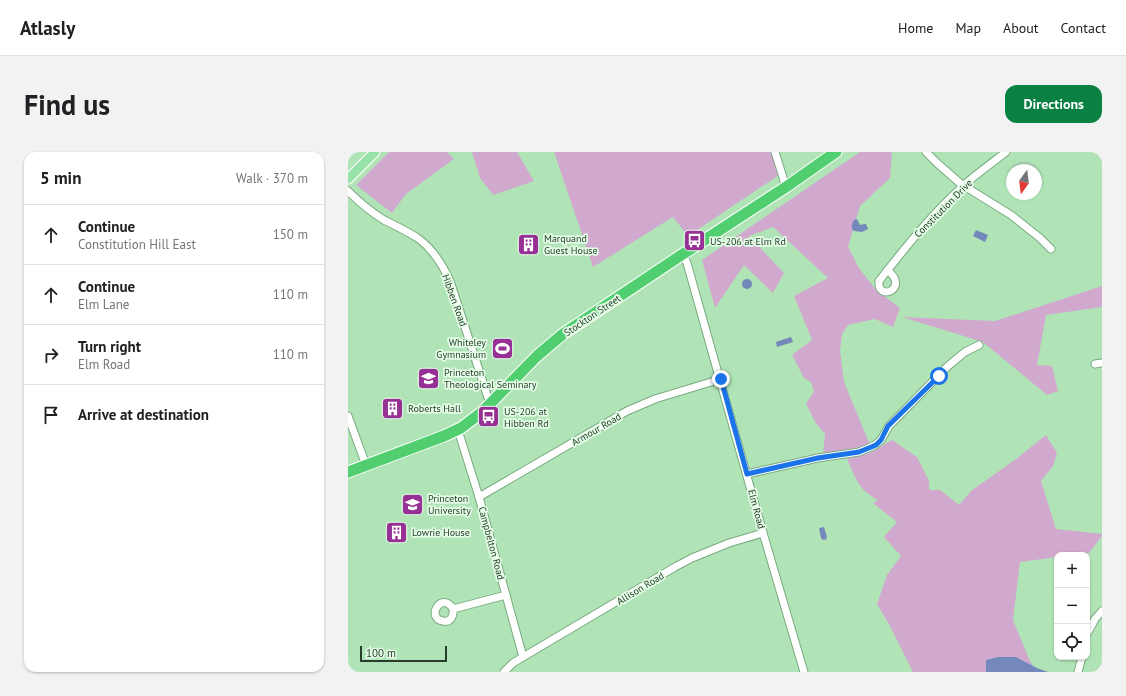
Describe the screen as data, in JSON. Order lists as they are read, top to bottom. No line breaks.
{"streets":{"highway":["Stockton Street"],"street":["Constitution Drive","Hibben Road","Armour Road","Elm Road","Campbelton Road","Allison Road"]},"crossings":[["Hibben Road","Stockton Street"],["Stockton Street","Elm Road"],["Stockton Street","Campbelton Road"],["Armour Road","Elm Road"],["Armour Road","Campbelton Road"],["Elm Road","Allison Road"],["Campbelton Road","Allison Road"]],"places":{"bus stop":["US-206 at Elm Rd","US-206 at Hibben Rd"],"building":["Marquand Guest House","Roberts Hall","Lowrie House"],"sports":["Whiteley Gymnasium"],"school or university":["Princeton Theological Seminary","Princeton University"]},"scale_bar":"100 m","north":"bottom","page":{"header":"Atlasly","nav":["Home","Map","About","Contact"],"buttons":"Directions","title":"Find us","heading":["5 min","Walk · 370 m"],"list":[["Continue","Constitution Hill East","150 m"],["Continue","Elm Lane","110 m"],["Turn right","Elm Road","110 m"],"Arrive at destination"],"map_buttons":["+","−"],"scale":"100 m"}}
